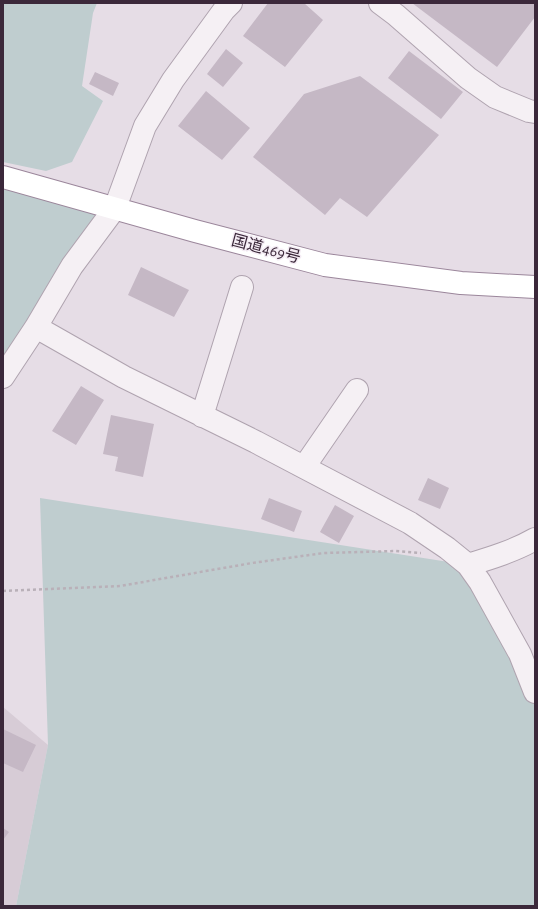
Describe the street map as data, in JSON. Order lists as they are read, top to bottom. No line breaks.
{"streets":{"highway":["国道469号"]}}
